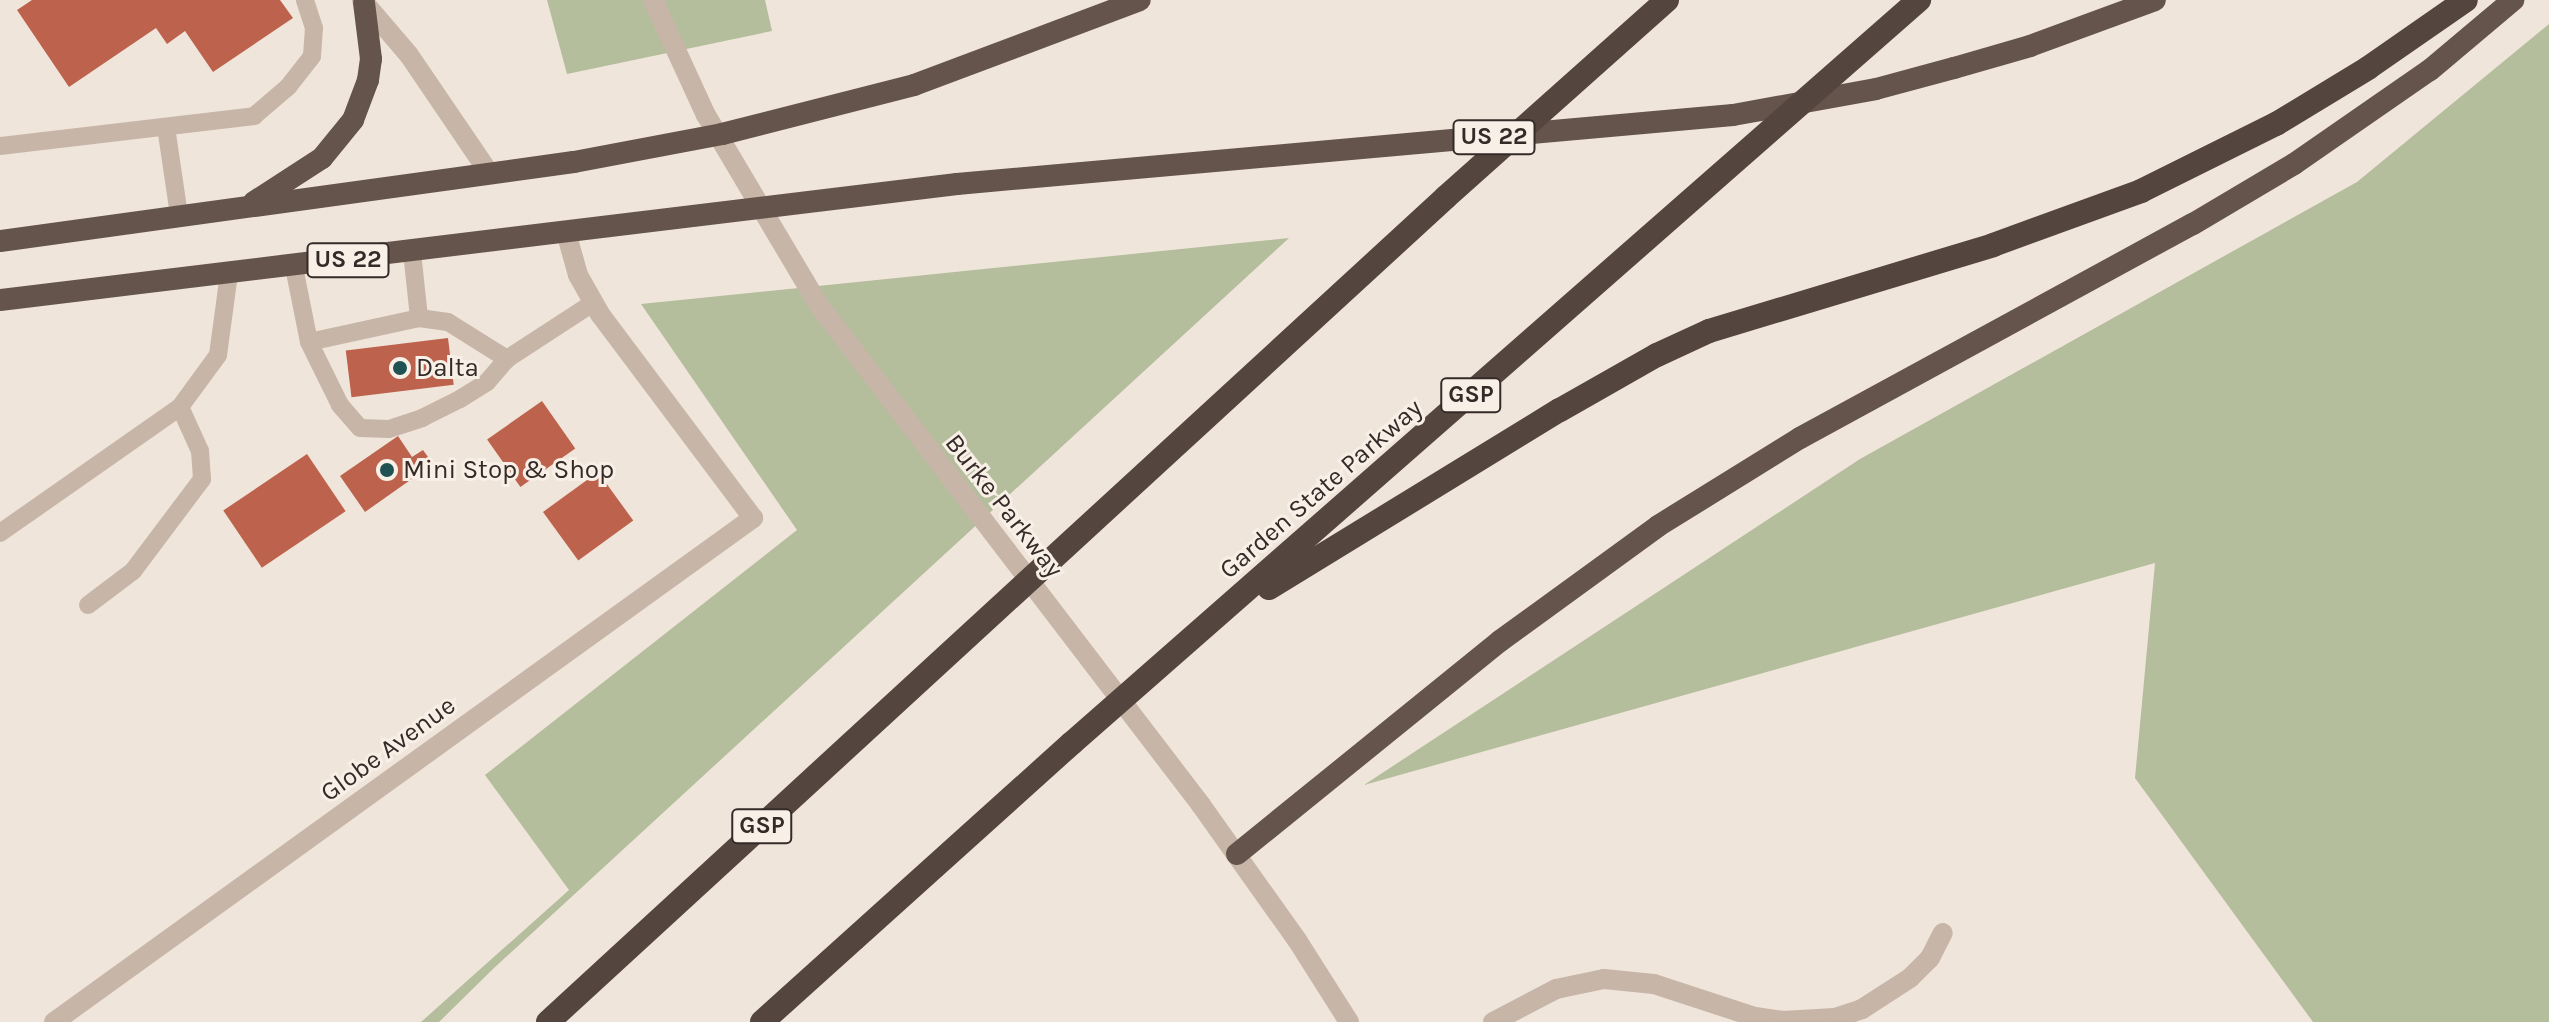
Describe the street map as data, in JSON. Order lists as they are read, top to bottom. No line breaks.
{"streets":{"highway":["US 22","GSP","Garden State Parkway"],"street":["Burke Parkway","Globe Avenue"]},"places":["Dalta","Mini Stop & Shop"]}
